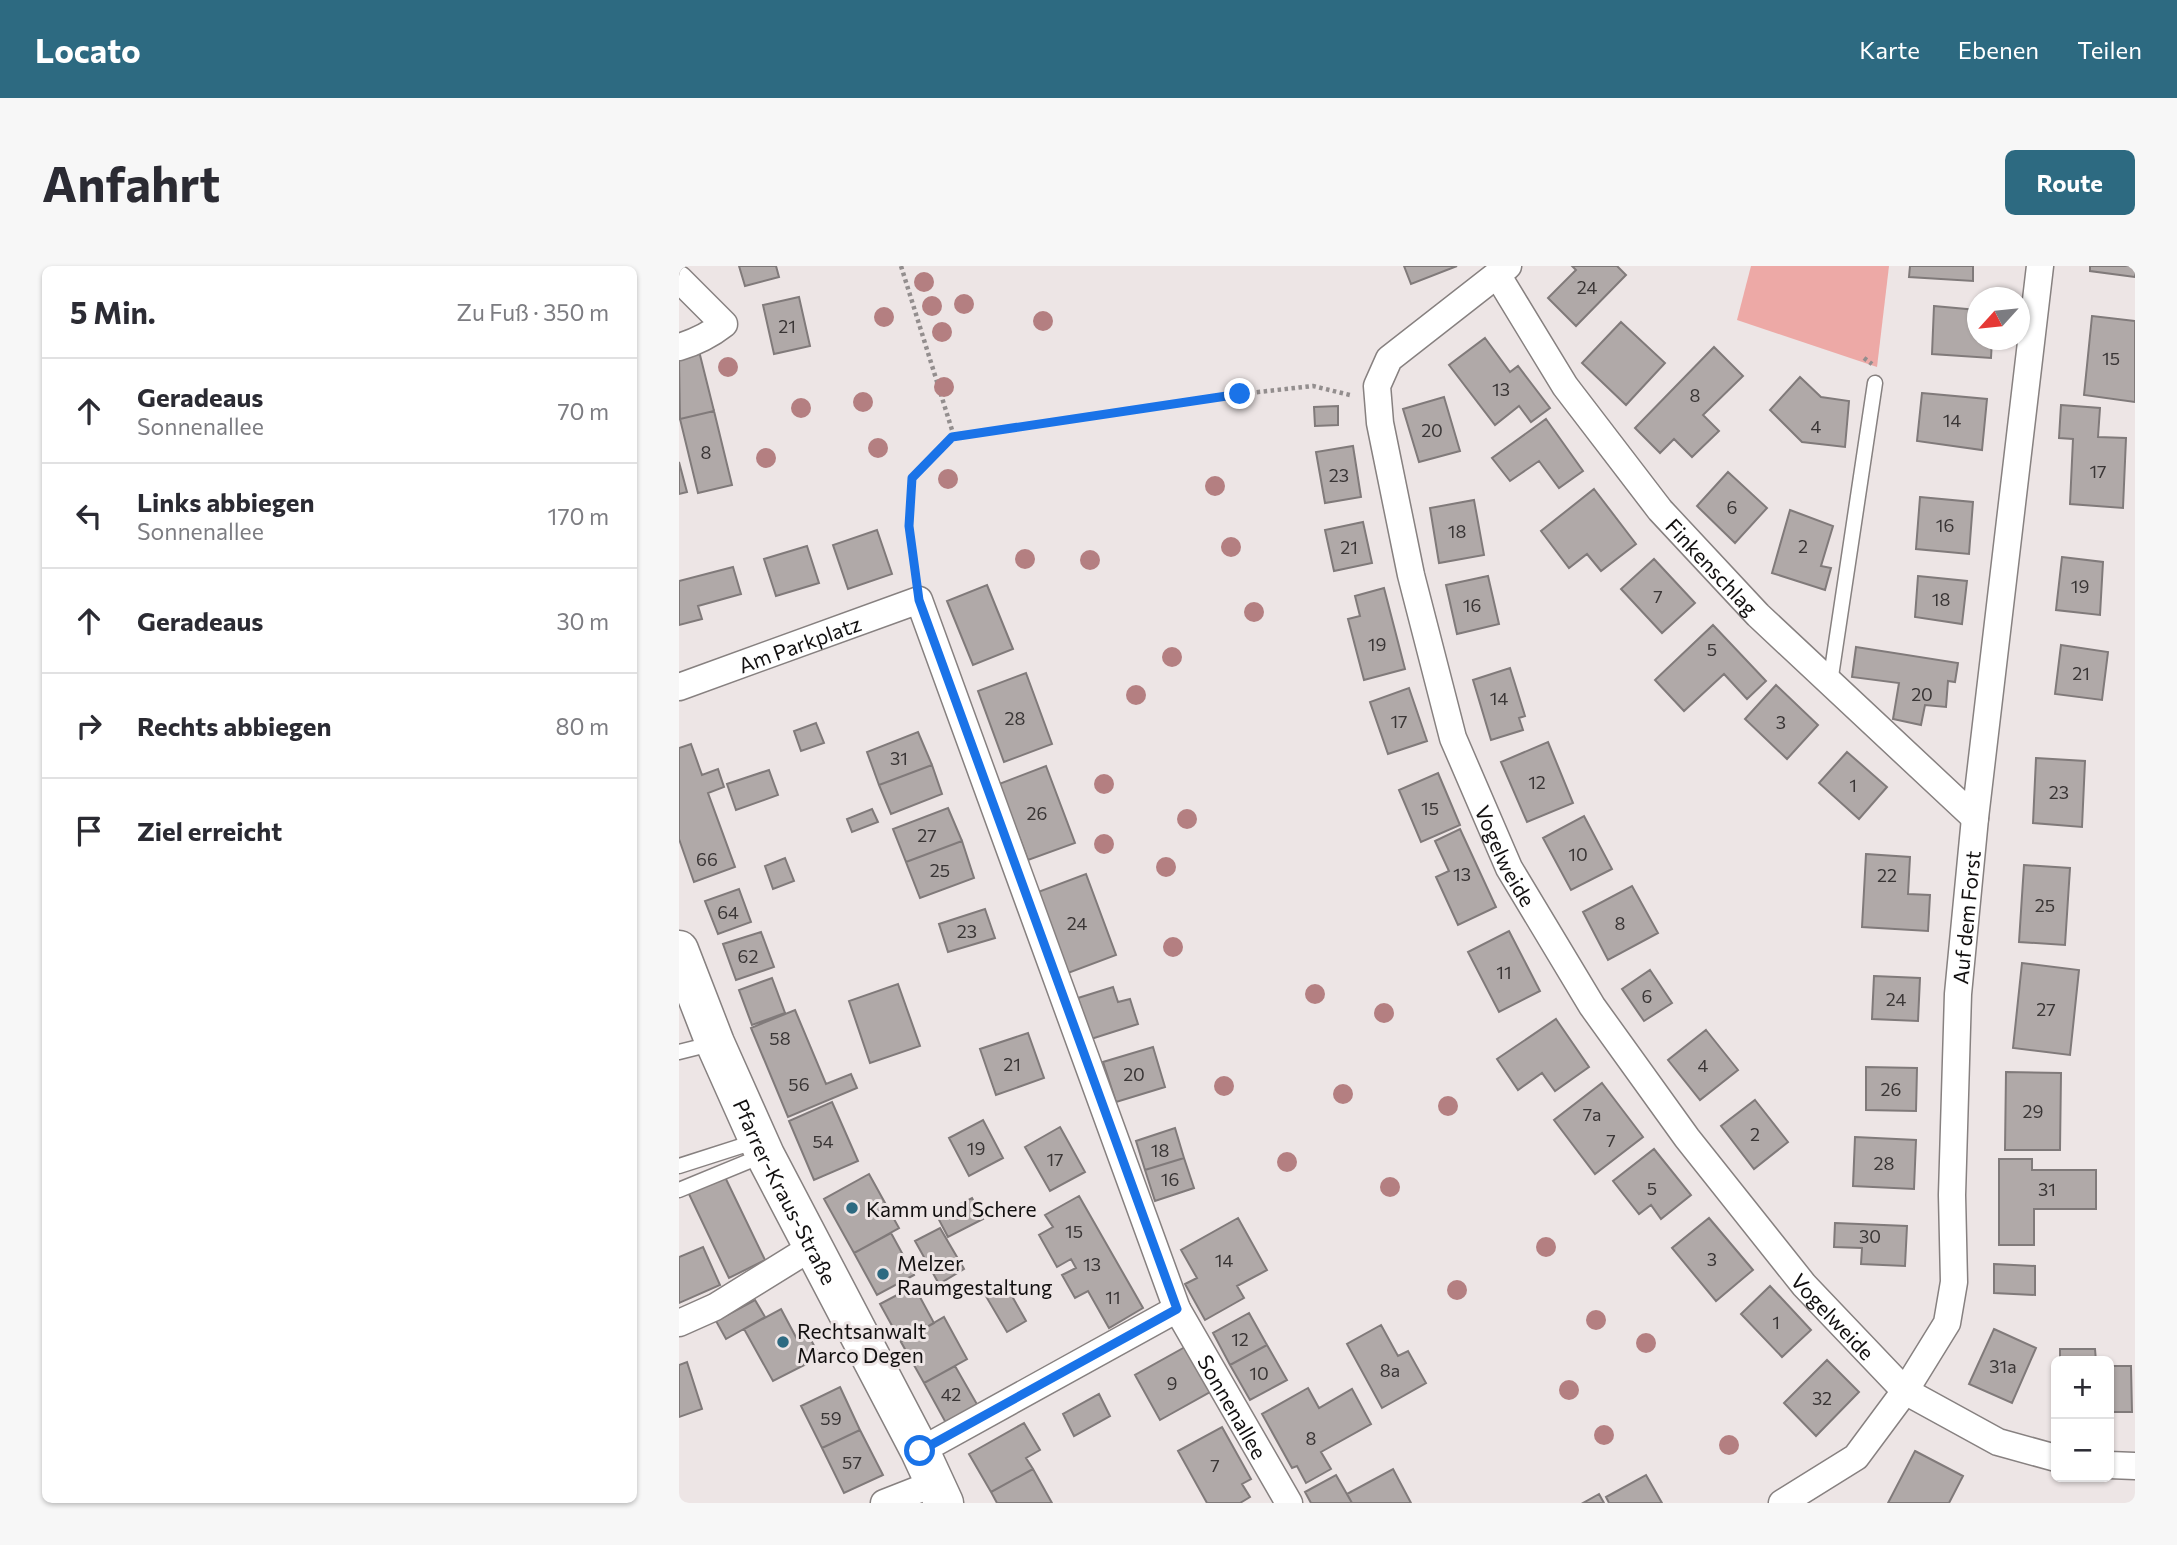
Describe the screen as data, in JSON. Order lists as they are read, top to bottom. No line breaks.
{"streets":{"street":["Finkenschlag","Am Parkplatz","Vogelweide","Auf dem Forst","Pfarrer-Kraus-Straße","Sonnenallee"]},"crossings":[["Finkenschlag","Vogelweide"],["Finkenschlag","Auf dem Forst"],["Am Parkplatz","Sonnenallee"],["Vogelweide","Auf dem Forst"]],"places":["Kamm und Schere","Melzer Raumgestaltung","Rechtsanwalt Marco Degen"],"house_numbers":["24","21","15","13","8","14","4","20","8","17","23","6","16","18","2","21","19","7","18","16","19","5","21","20","14","28","17","3","31","12","1","23","15","26","27","10","66","25","13","22","25","64","24","8","23","62","11","6","24","27","58","21","4","20","56","26","29","7a","2","7","54","19","18","17","28","16","5","31","15","30","3","14","13","11","1","12","31a","8a","10","9","42","32","59","8","57","7"],"north":"bottom left","page":{"header":"Locato","nav":["Karte","Ebenen","Teilen"],"buttons":"Route","title":"Anfahrt","heading":["5 Min.","Zu Fuß · 350 m"],"list":[["Geradeaus","Sonnenallee","70 m"],["Links abbiegen","Sonnenallee","170 m"],["Geradeaus","30 m"],["Rechts abbiegen","80 m"],"Ziel erreicht"],"map_buttons":["+","−"]}}
